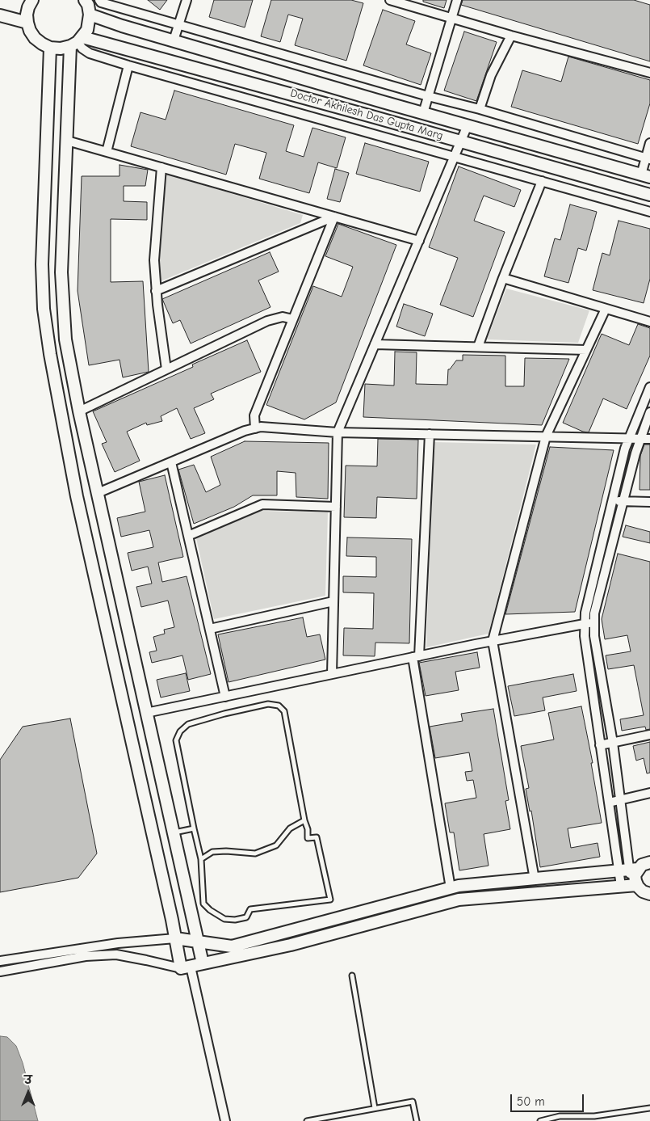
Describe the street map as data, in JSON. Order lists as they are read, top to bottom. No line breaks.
{"streets":{"street":["Doctor Akhilesh Das Gupta Marg"]},"scale_bar":"50 m","north":"top"}
